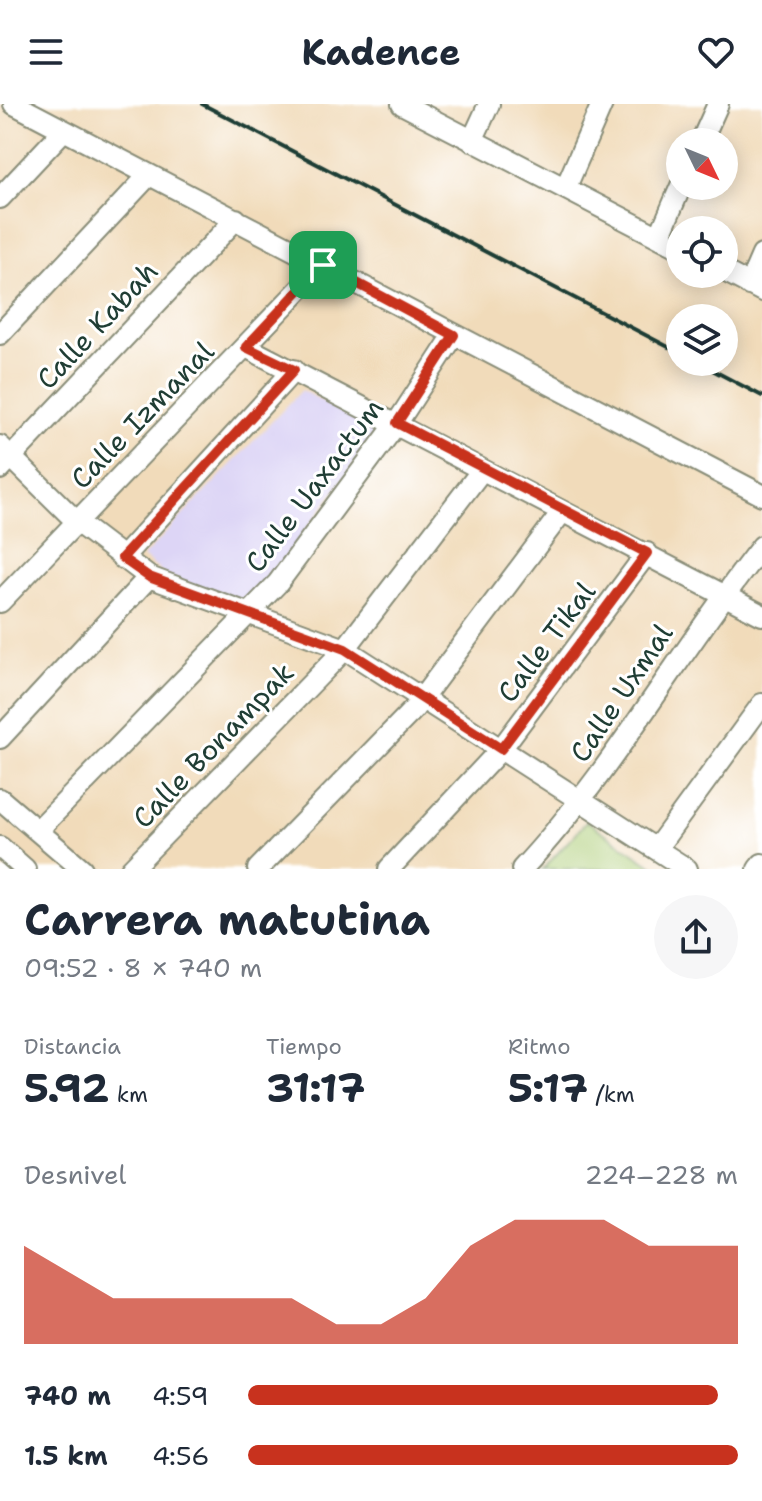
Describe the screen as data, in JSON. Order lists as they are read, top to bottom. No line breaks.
{"streets":{"street":["Calle Kabah","Calle Izmanal","Calle Uaxactum","Calle Tikal","Calle Uxmal","Calle Bonampak"]},"north":"bottom right","page":{"header":"Kadence","heading":["Carrera matutina","09:52 · 8 × 740 m"],"stats":[["Distancia","5.92 km"],["Tiempo","31:17"],["Ritmo","5:17 /km"]],"chart":["Desnivel","224–228 m"],"list":[{"name":"740 m","note":"4:59"},{"name":"1.5 km","note":"4:56"}]}}
